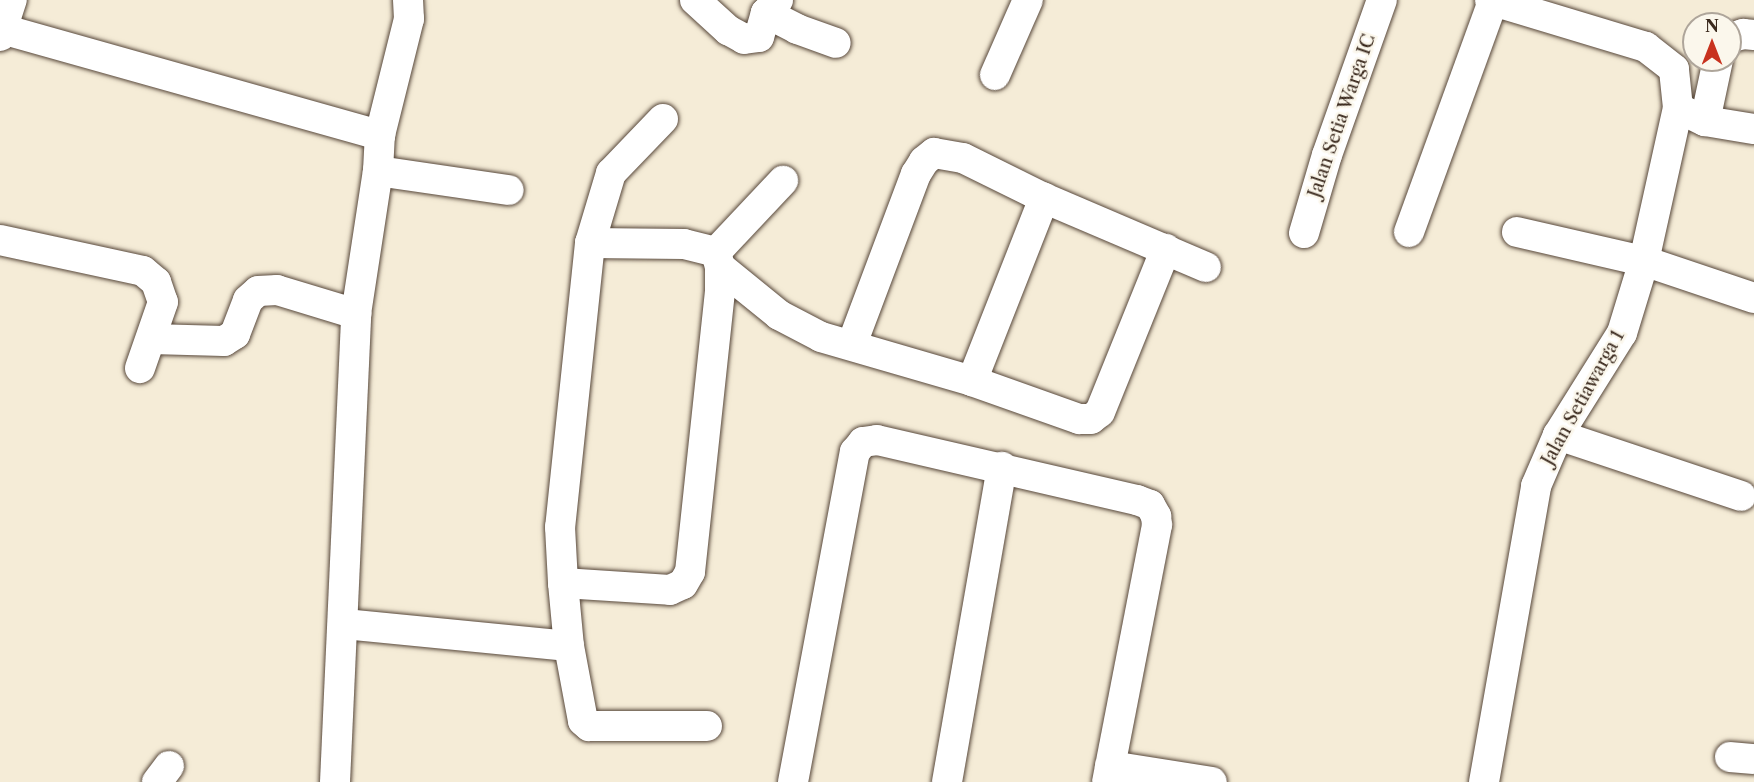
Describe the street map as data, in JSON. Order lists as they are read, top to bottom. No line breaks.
{"streets":{"street":["Jalan Setia Warga IC","Jalan Setiawarga 1"]},"north":"top"}
